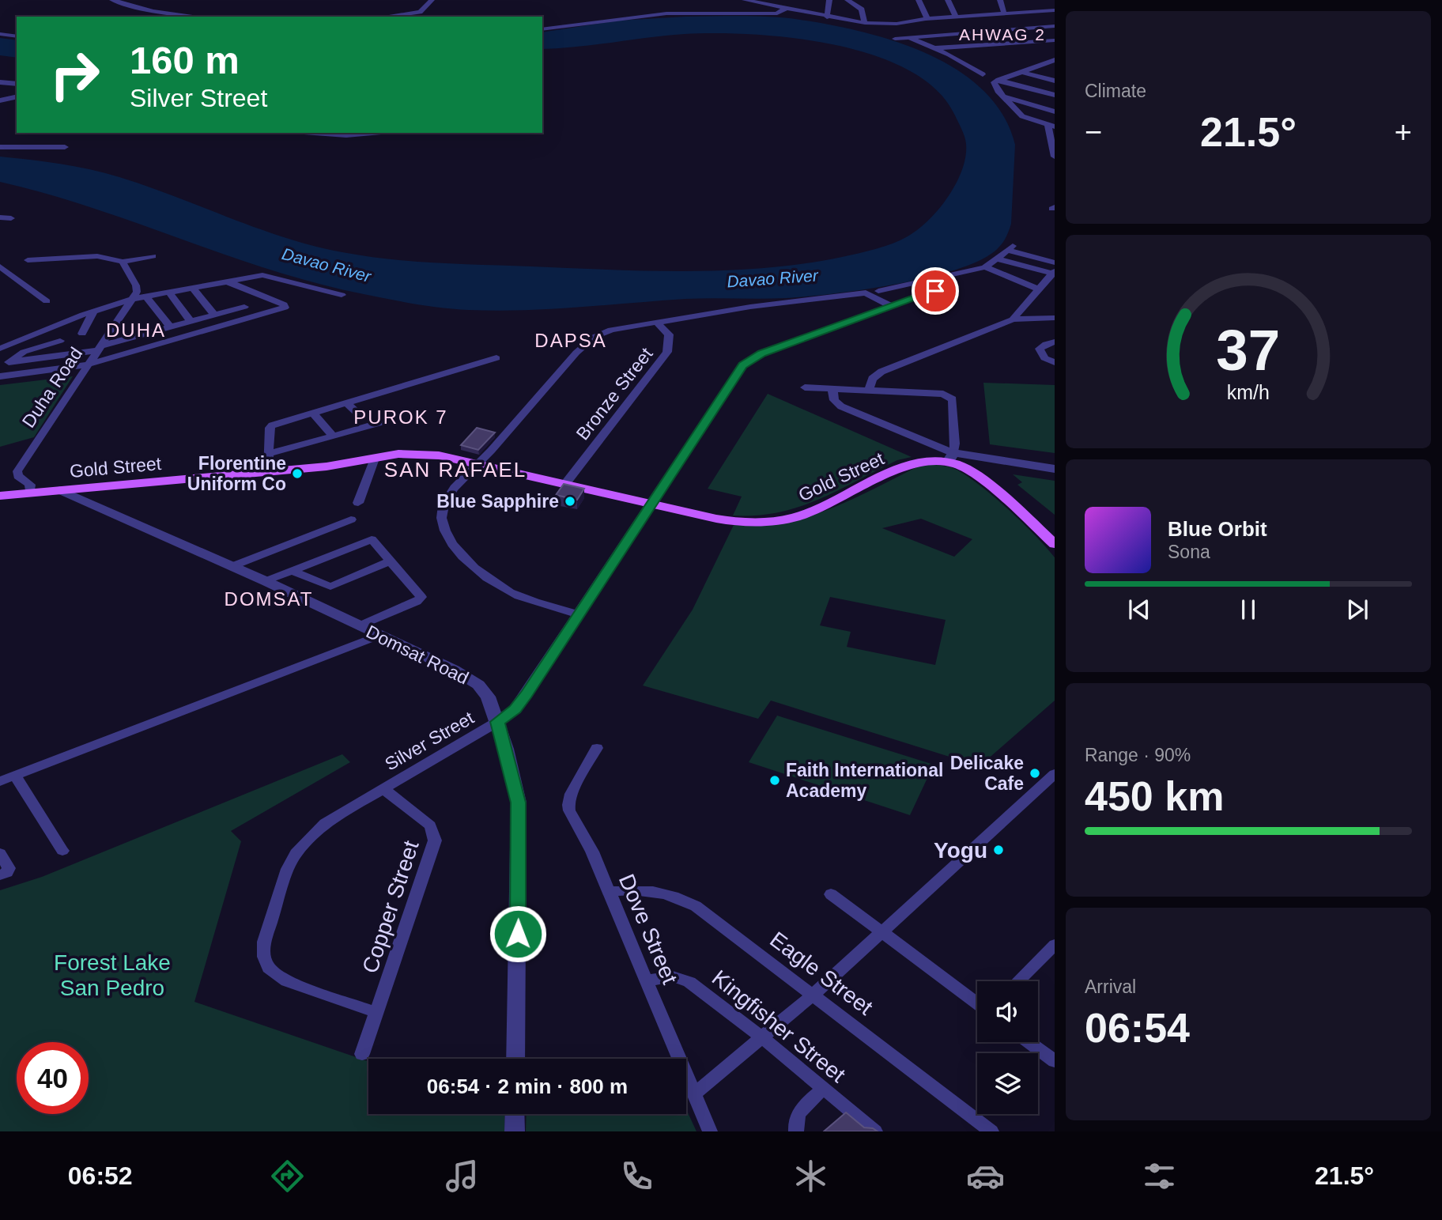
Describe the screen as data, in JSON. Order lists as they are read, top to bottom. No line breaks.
{"streets":{"main road":["Gold Street"],"street":["Duha Road","Bronze Street","Domsat Road","Silver Street","Copper Street","Dove Street","Eagle Street","Kingfisher Street"]},"crossings":[["Duha Road","Gold Street"],["Bronze Street","Gold Street"],["Gold Street","Domsat Road"],["Gold Street","Silver Street"],["Domsat Road","Silver Street"],["Silver Street","Copper Street"],["Dove Street","Eagle Street"],["Dove Street","Kingfisher Street"]],"districts":["AHWAG 2","DUHA","DAPSA","PUROK 7","SAN RAFAEL","DOMSAT"],"water":["Davao River"],"parks":["Forest Lake San Pedro"],"places":["Florentine Uniform Co","Blue Sapphire","Delicake Cafe","Faith International Academy","Yogu"],"page":{"tile":["Climate",["Range · 90%","450 km"],["Arrival","06:54"]],"turn":["160 m","Silver Street"],"heat":["−","21.5°","+"],"song":["Blue Orbit","Sona"],"limit":"40","trip":"06:54 · 2 min · 800 m","tabs":["06:52","21.5°"],"gauge":["37","km/h"]}}
